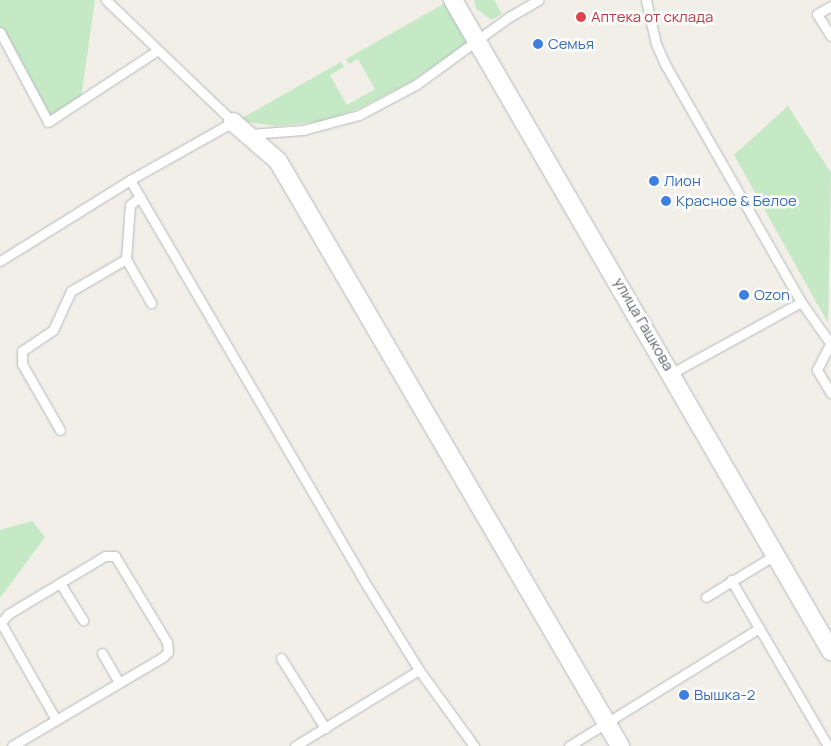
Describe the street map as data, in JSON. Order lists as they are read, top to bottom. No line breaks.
{"streets":{"street":["улица Гашкова"]},"places":["Аптека от склада","Семья","Лион","Красное & Белое","Ozon","Вышка-2"]}
